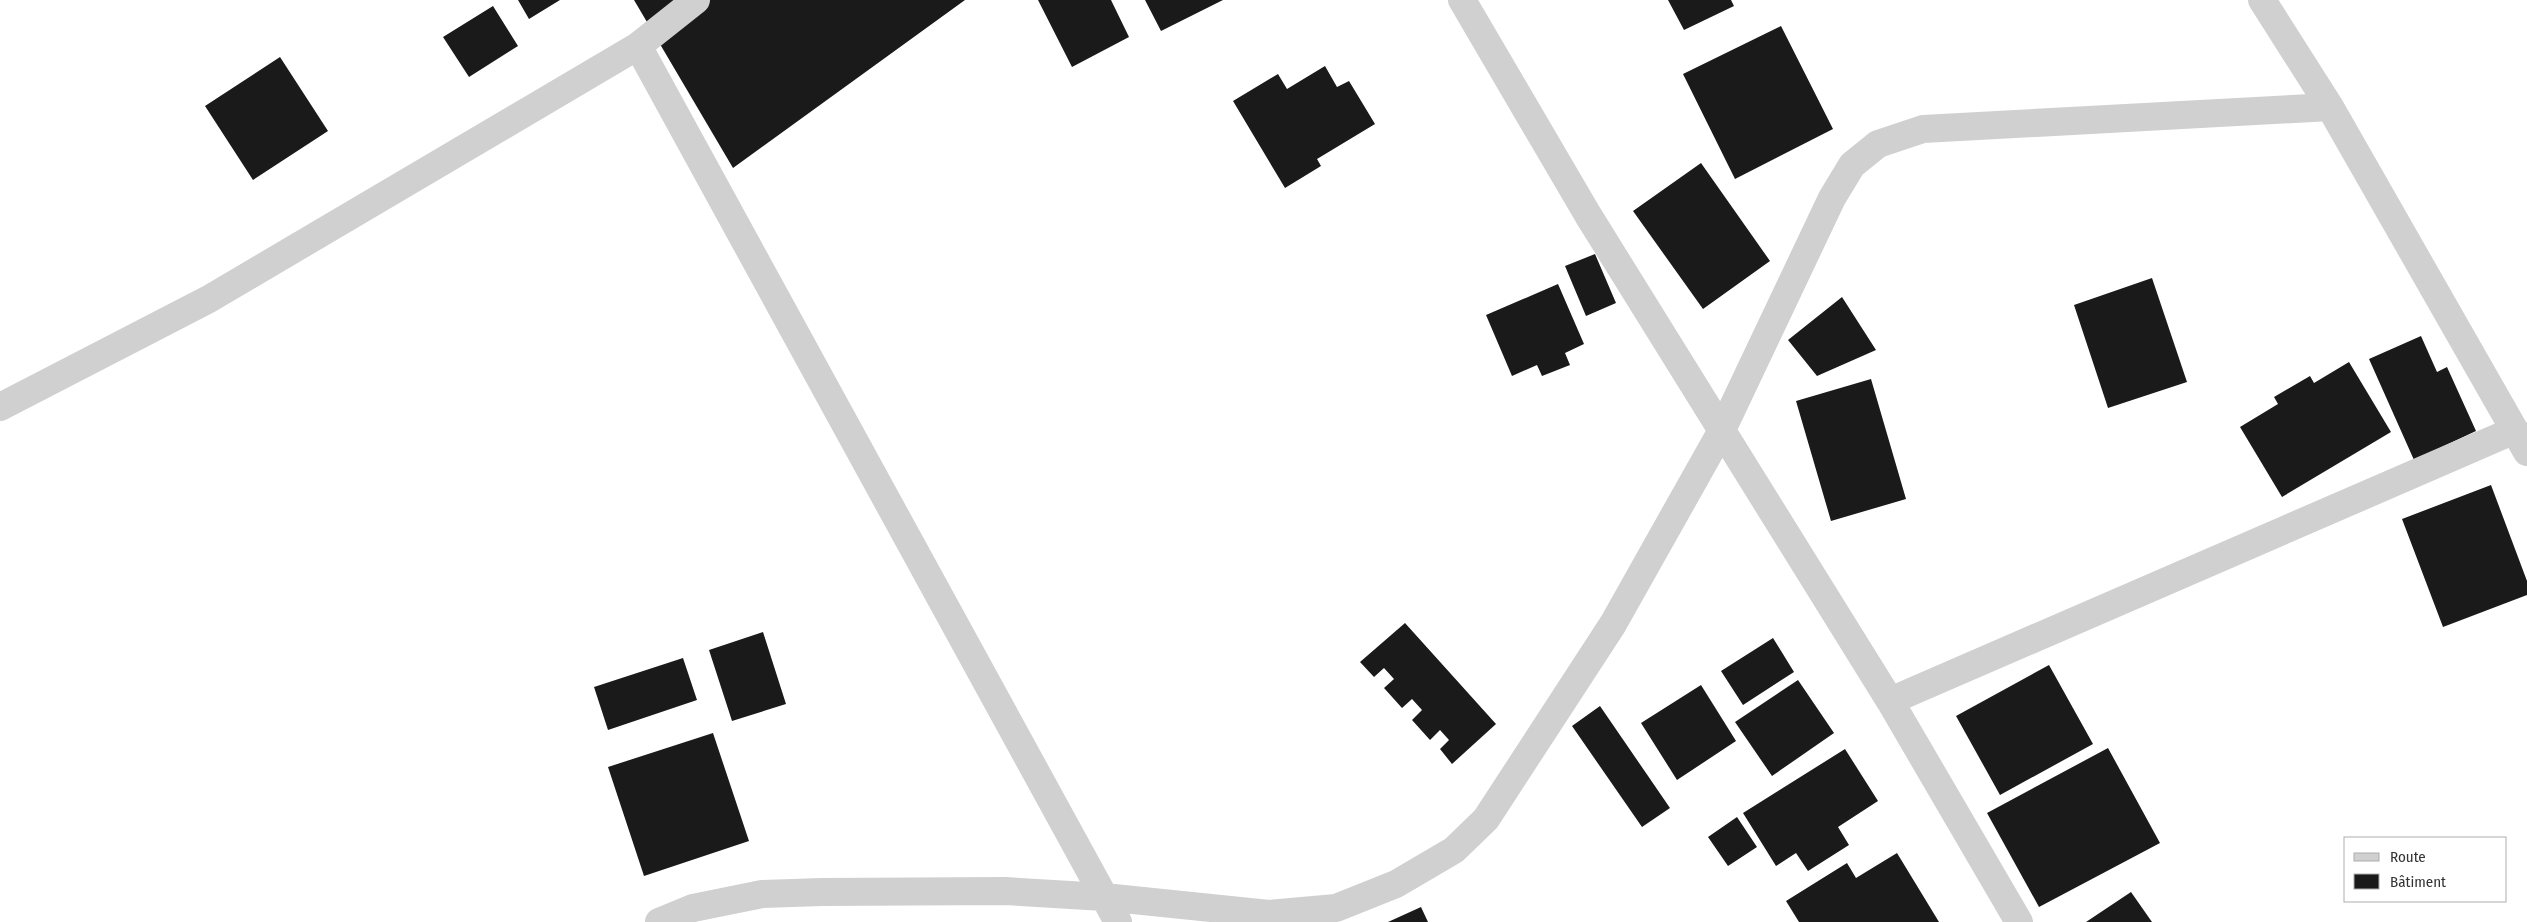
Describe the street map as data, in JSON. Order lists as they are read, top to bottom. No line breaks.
{"legend":["Route","Bâtiment"]}
